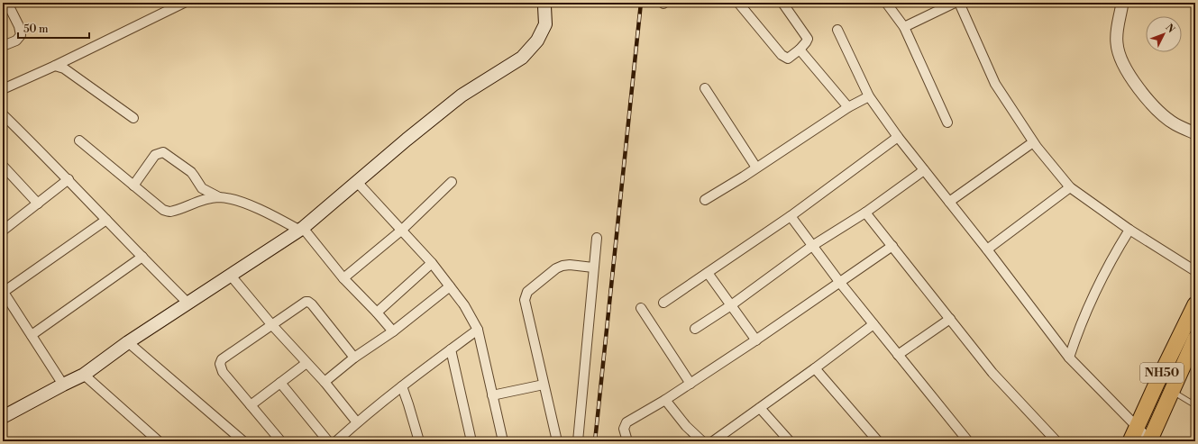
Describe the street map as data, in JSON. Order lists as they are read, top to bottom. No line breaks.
{"streets":{"highway":["NH50"]},"scale_bar":"50 m","north":"top right"}
